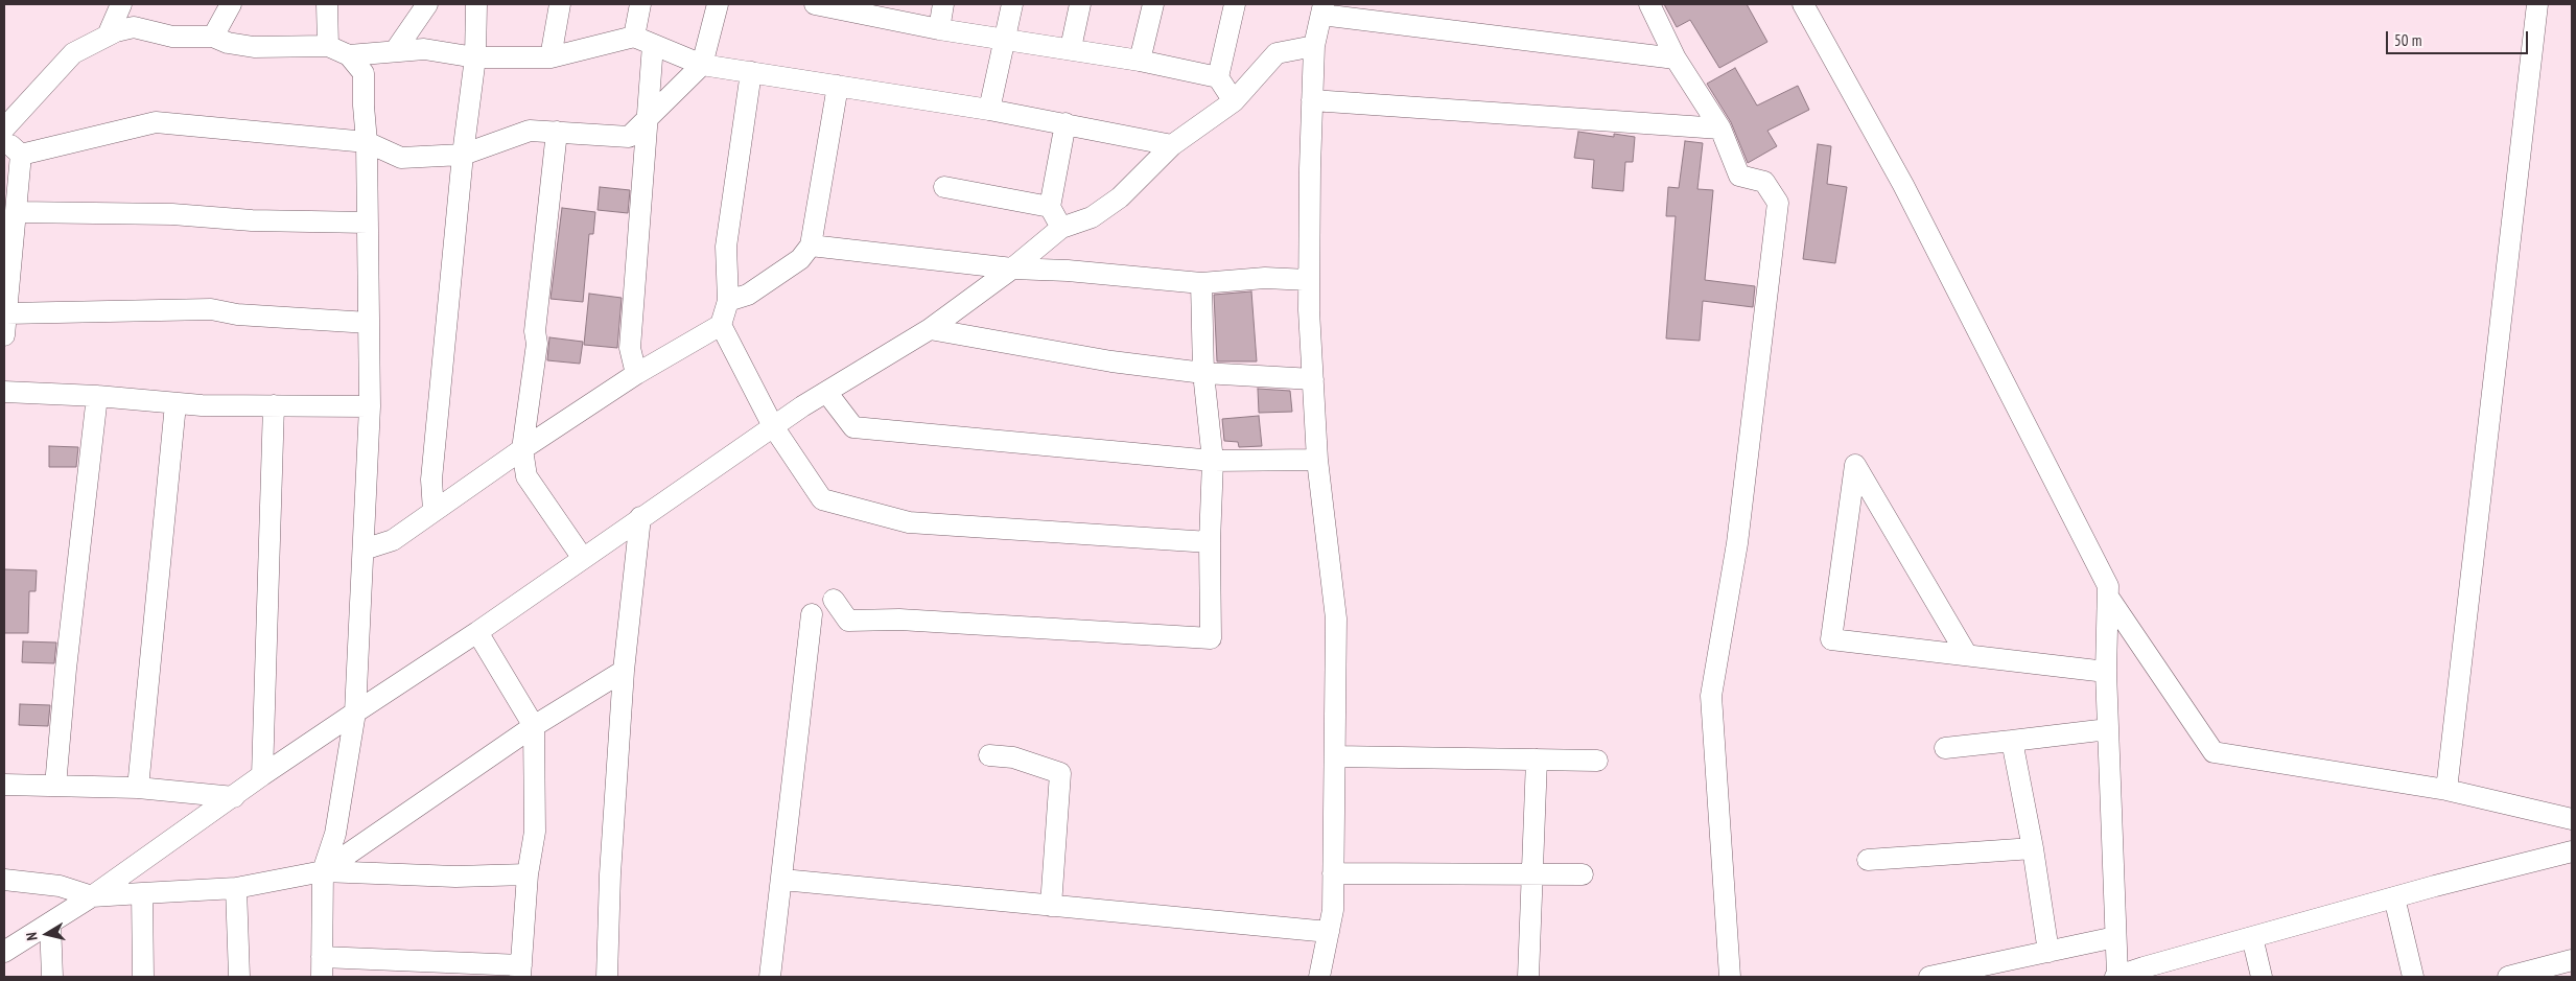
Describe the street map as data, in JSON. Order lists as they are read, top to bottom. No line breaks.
{"scale_bar":"50 m","north":"left"}
